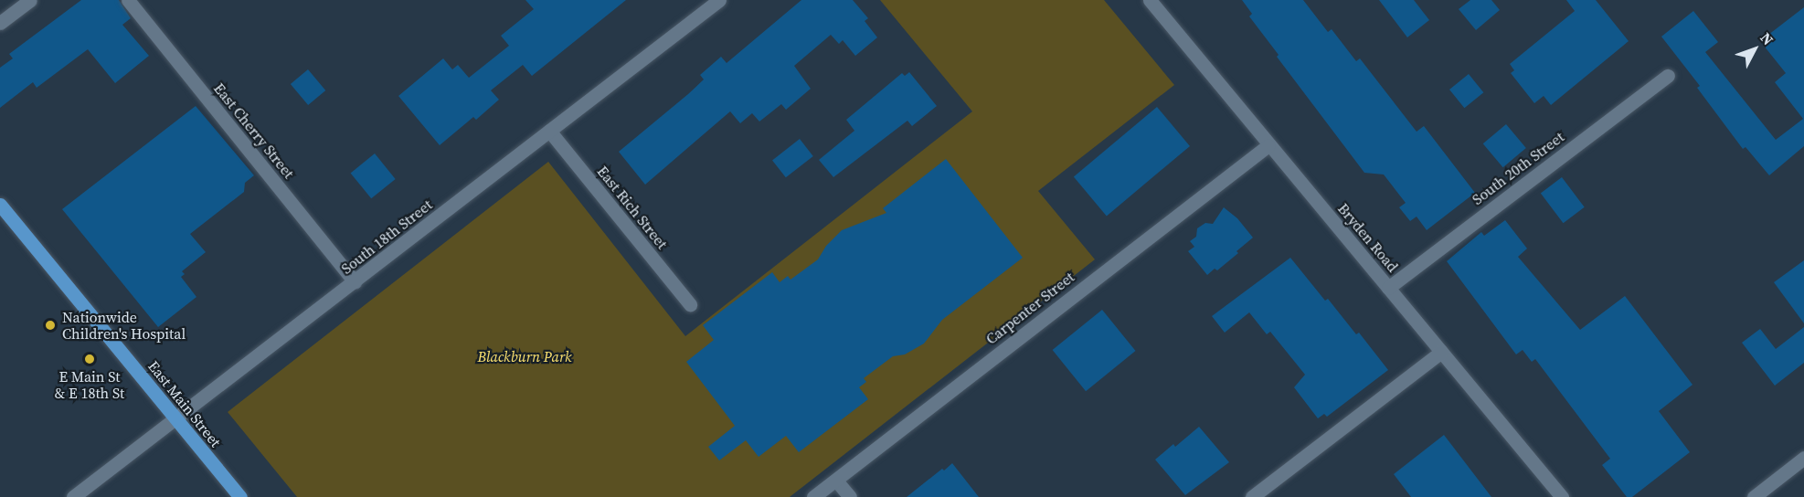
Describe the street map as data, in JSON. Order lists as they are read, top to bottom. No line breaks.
{"streets":{"main road":["East Main Street"],"street":["East Cherry Street","South 20th Street","East Rich Street","South 18th Street","Bryden Road","Carpenter Street"]},"crossings":[["East Cherry Street","South 18th Street"],["South 20th Street","Bryden Road"],["East Rich Street","South 18th Street"],["South 18th Street","East Main Street"],["Bryden Road","Carpenter Street"]],"parks":["Blackburn Park"],"places":["Nationwide Children's Hospital","E Main St & E 18th St"],"north":"top right"}
